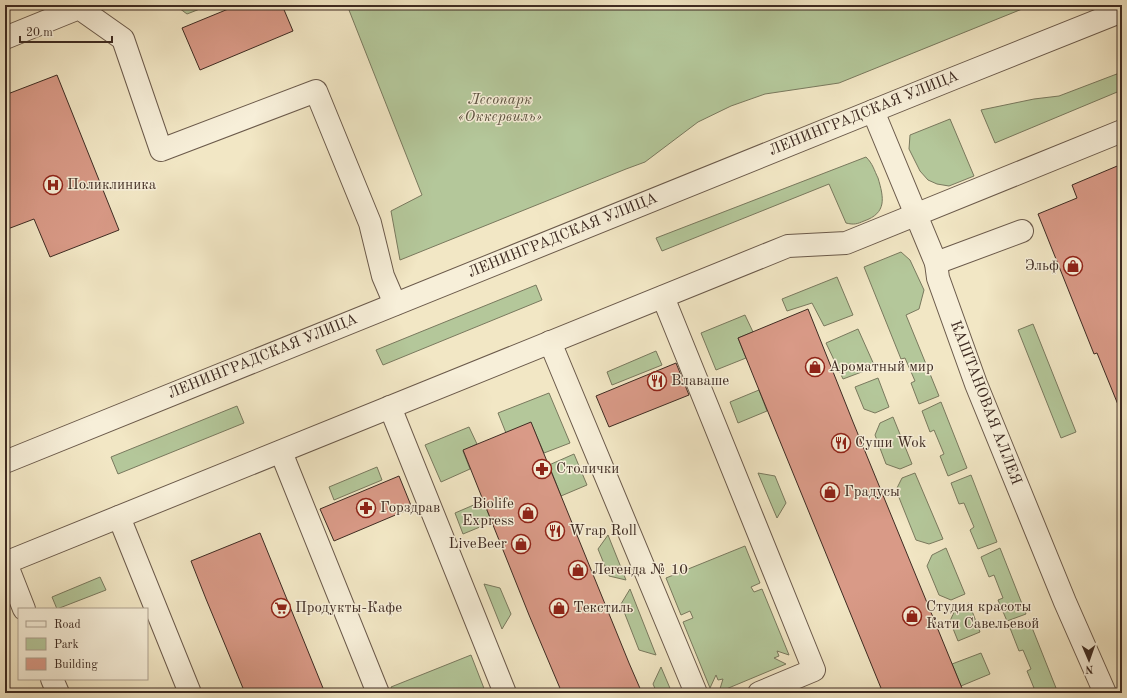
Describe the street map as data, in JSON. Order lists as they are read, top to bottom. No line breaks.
{"streets":{"street":["ЛЕНИНГРАДСКАЯ УЛИЦА","КАШТАНОВАЯ АЛЛЕЯ"]},"crossings":[["ЛЕНИНГРАДСКАЯ УЛИЦА","КАШТАНОВАЯ АЛЛЕЯ"]],"parks":["Лесопарк «Оккервиль»"],"places":{"hospital":["Поликлиника"],"shop":["Эльф","Ароматный мир","Градусы","Biolife Express","LiveBeer","Легенда № 10","Текстиль","Студия красоты Кати Савельевой"],"restaurant":["Влаваше","Суши Wok","Wrap Roll"],"pharmacy":["Столички","Горздрав"],"supermarket":["Продукты-Кафе"]},"legend":["Road","Park","Building"],"scale_bar":"20 m","north":"bottom"}
